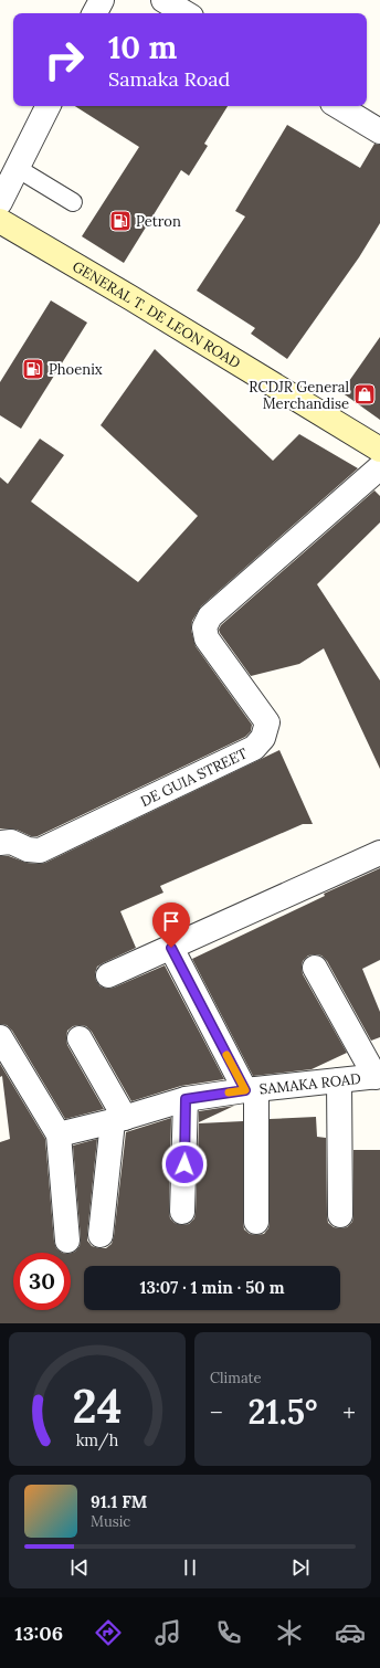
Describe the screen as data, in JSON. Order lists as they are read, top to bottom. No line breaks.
{"streets":{"main road":["GENERAL T. DE LEON ROAD"],"street":["DE GUIA STREET","SAMAKA ROAD"]},"places":{"fuel station":["Petron","Phoenix"],"shop":["RCDJR General Merchandise"]},"page":{"turn":["10 m","Samaka Road"],"limit":"30","trip":"13:07 · 1 min · 50 m","tile":"Climate","heat":["−","21.5°","+"],"song":["91.1 FM","Music"],"tabs":"13:06","gauge":["24","km/h"]}}
